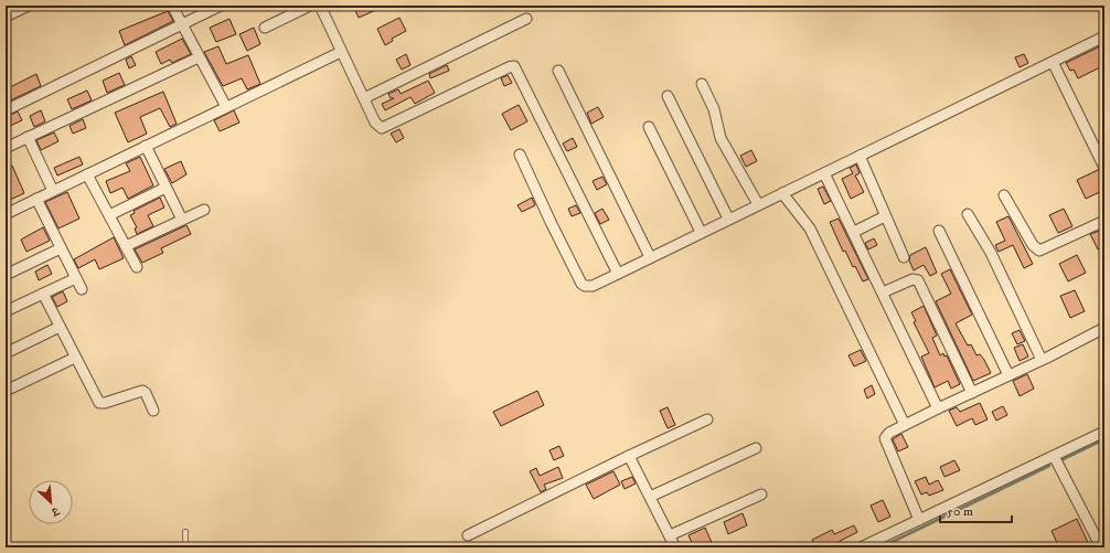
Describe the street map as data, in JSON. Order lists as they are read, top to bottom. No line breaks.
{"scale_bar":"50 m","north":"bottom right"}
